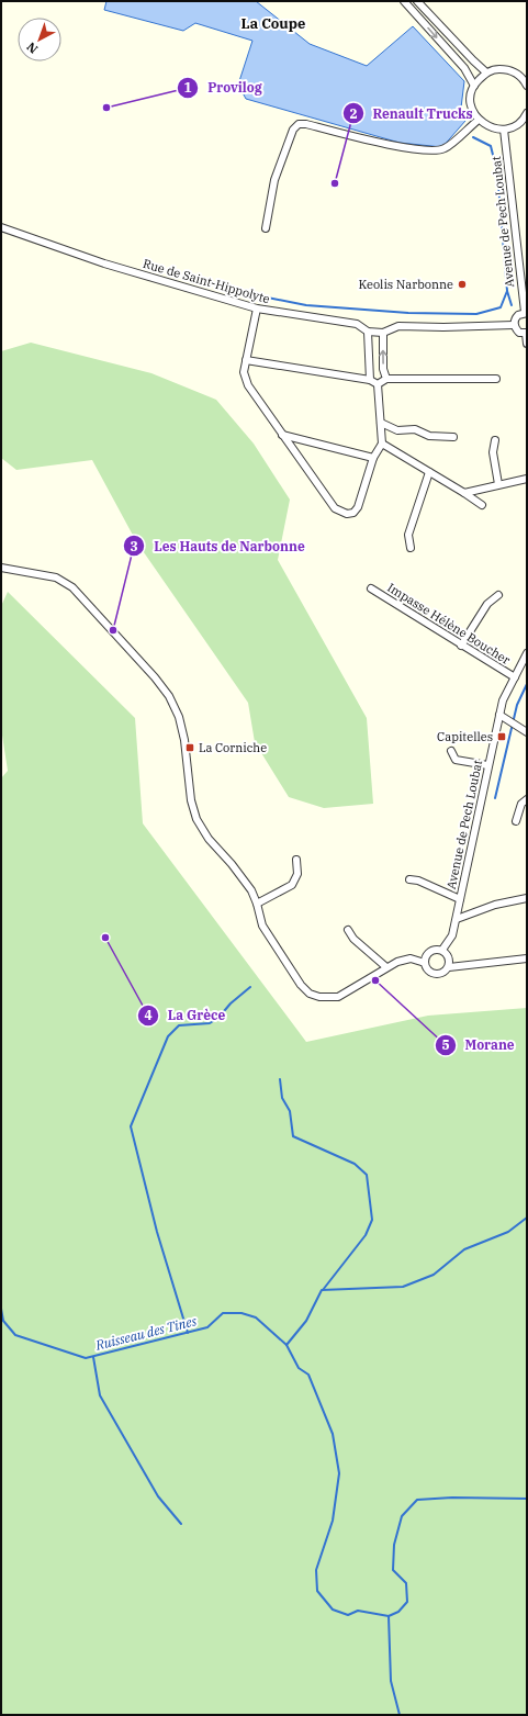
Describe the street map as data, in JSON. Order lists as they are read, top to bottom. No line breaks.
{"streets":{"street":["Avenue de Pech Loubat","Rue de Saint-Hippolyte","Impasse Hélène Boucher"]},"crossings":[["Avenue de Pech Loubat","Impasse Hélène Boucher"]],"districts":["La Coupe"],"water":["Ruisseau des Tines"],"places":{"other":["Provilog","Renault Trucks","Keolis Narbonne","Les Hauts de Narbonne","La Grèce","Morane"],"transit":["Capitelles","La Corniche"]},"north":"bottom left"}
